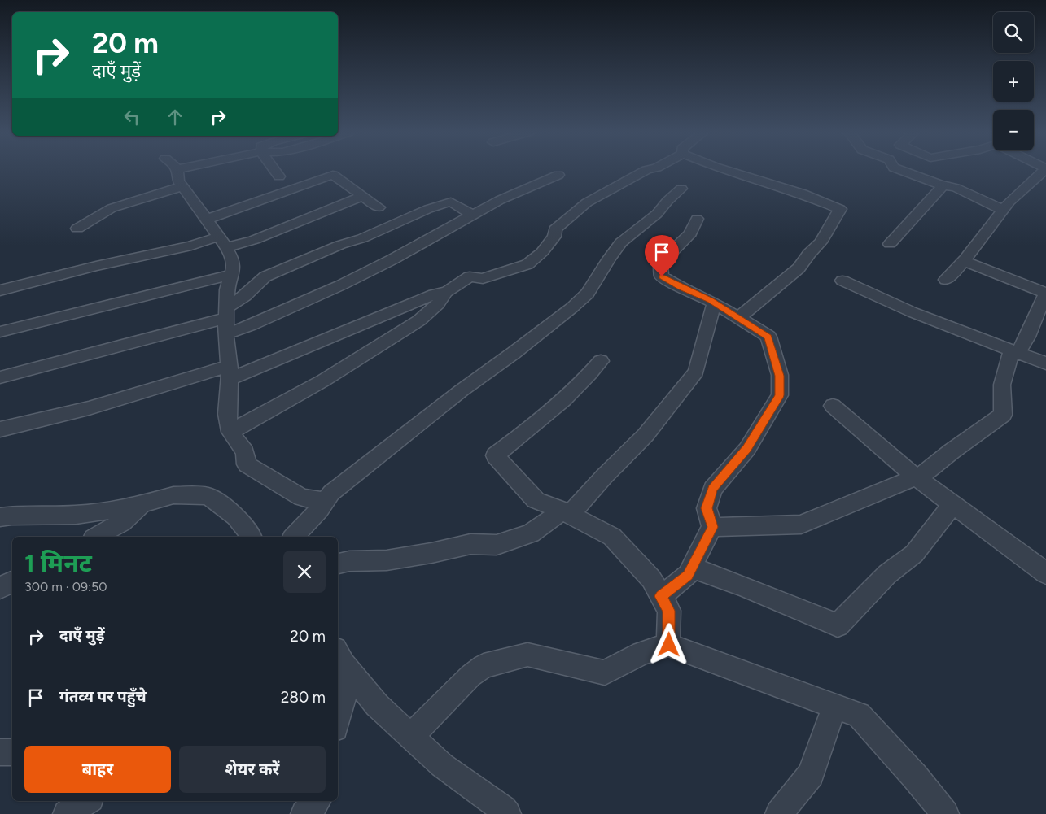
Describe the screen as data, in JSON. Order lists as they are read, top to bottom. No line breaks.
{"page":{"map_buttons":["+","−"],"turn":["20 m","दाएँ मुड़ें"],"heading":["1 मिनट","300 m · 09:50"],"list":[{"name":"दाएँ मुड़ें","value":"20 m"},{"name":"गंतव्य पर पहुँचे","value":"280 m"}],"buttons":["बाहर","शेयर करें"]}}
